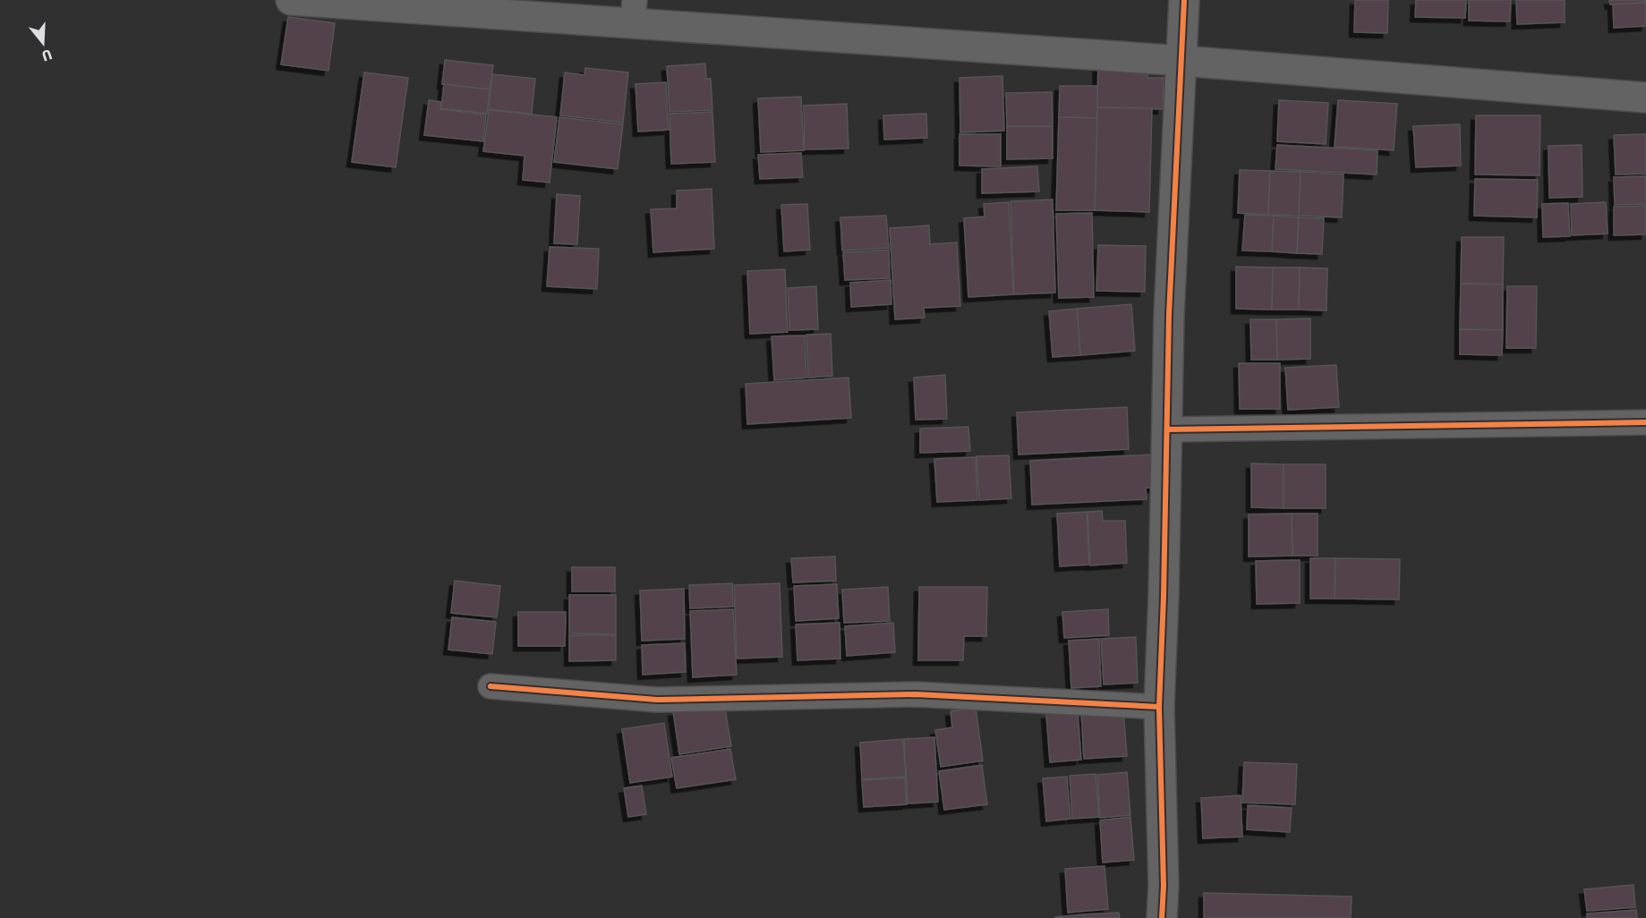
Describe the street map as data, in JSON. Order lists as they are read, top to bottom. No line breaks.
{"north":"bottom"}
